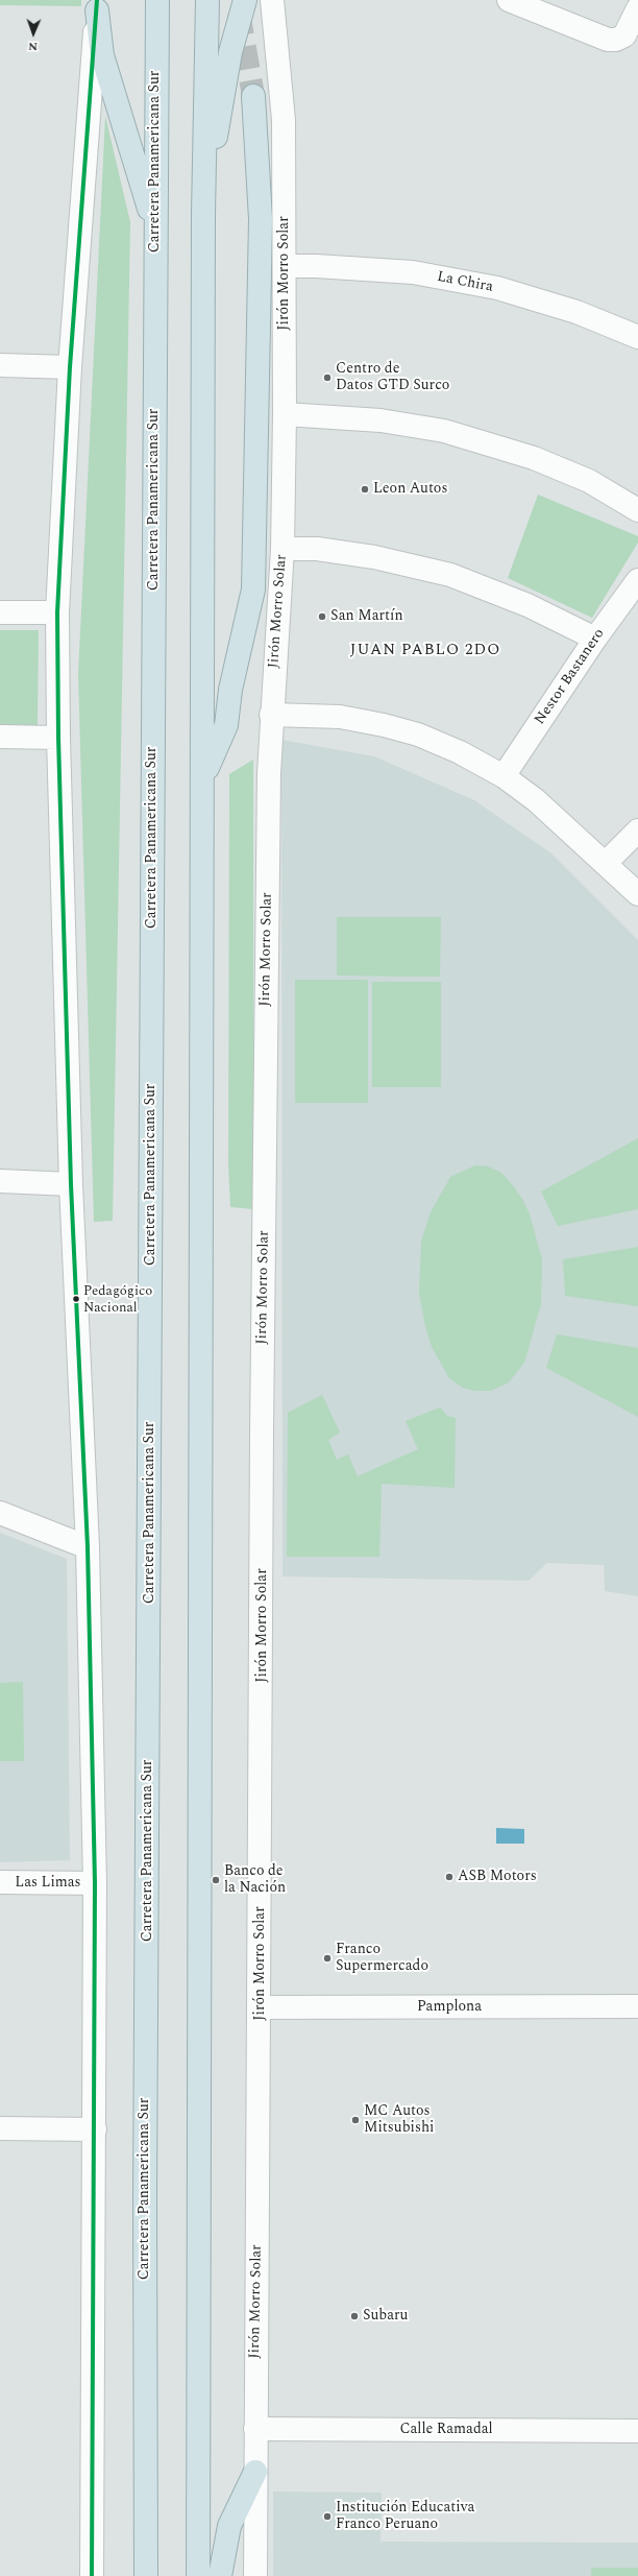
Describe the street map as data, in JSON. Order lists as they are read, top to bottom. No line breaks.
{"streets":{"highway":["Carretera Panamericana Sur"],"street":["Jirón Morro Solar","La Chira","Nestor Bastanero","Las Limas","Pamplona","Calle Ramadal"]},"crossings":[["Jirón Morro Solar","La Chira"],["Jirón Morro Solar","Pamplona"],["Jirón Morro Solar","Calle Ramadal"]],"districts":["JUAN PABLO 2DO"],"places":["Centro de Datos GTD Surco","Leon Autos","San Martín","Pedagógico Nacional","ASB Motors","Banco de la Nación","Franco Supermercado","MC Autos Mitsubishi","Subaru","Institución Educativa Franco Peruano"],"north":"bottom"}
